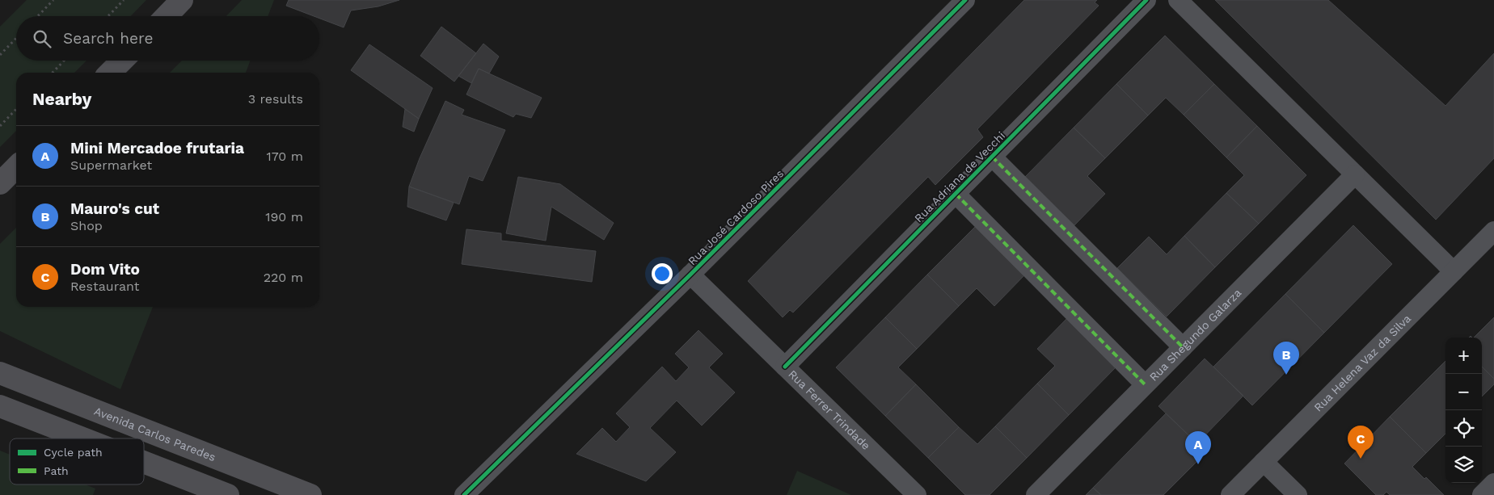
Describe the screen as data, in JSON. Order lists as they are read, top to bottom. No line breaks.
{"streets":{"street":["Rua Adriana de Vecchi","Rua José Cardoso Pires","Rua Shegundo Galarza","Rua Helena Vaz da Silva","Rua Ferrer Trindade","Avenida Carlos Paredes"]},"crossings":[["Rua Adriana de Vecchi","Rua Shegundo Galarza"],["Rua Adriana de Vecchi","Rua Ferrer Trindade"],["Rua José Cardoso Pires","Rua Ferrer Trindade"]],"legend":["Cycle path","Path"],"page":{"search":"Search here","heading":["Nearby","3 results"],"list":[{"mark":"A","name":"Mini Mercadoe frutaria","note":"Supermarket","value":"170 m"},{"mark":"B","name":"Mauro's cut","note":"Shop","value":"190 m"},{"mark":"C","name":"Dom Vito","note":"Restaurant","value":"220 m"}],"map_buttons":["+","−"],"pins":["B","C","A"]}}
